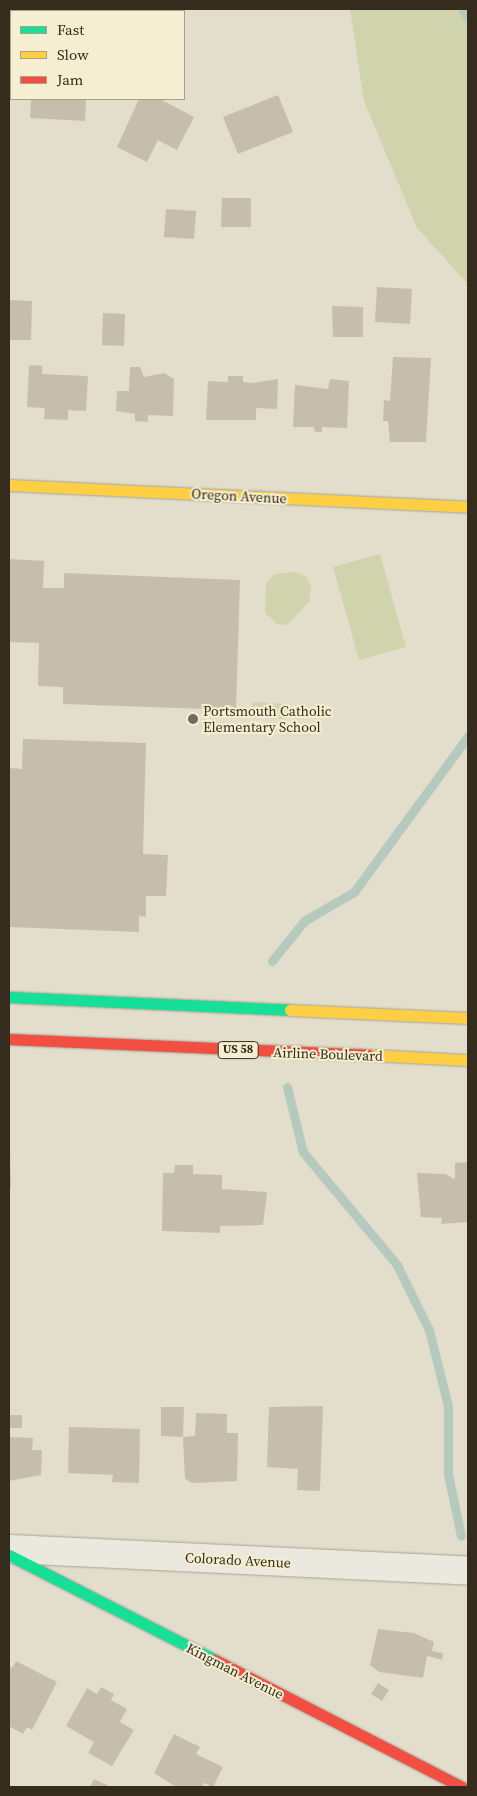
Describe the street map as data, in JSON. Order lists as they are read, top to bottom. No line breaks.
{"streets":{"main road":["Oregon Avenue","US 58","Airline Boulevard","Kingman Avenue"],"street":["Colorado Avenue"]},"places":["Portsmouth Catholic Elementary School"],"legend":["Fast","Slow","Jam"]}
